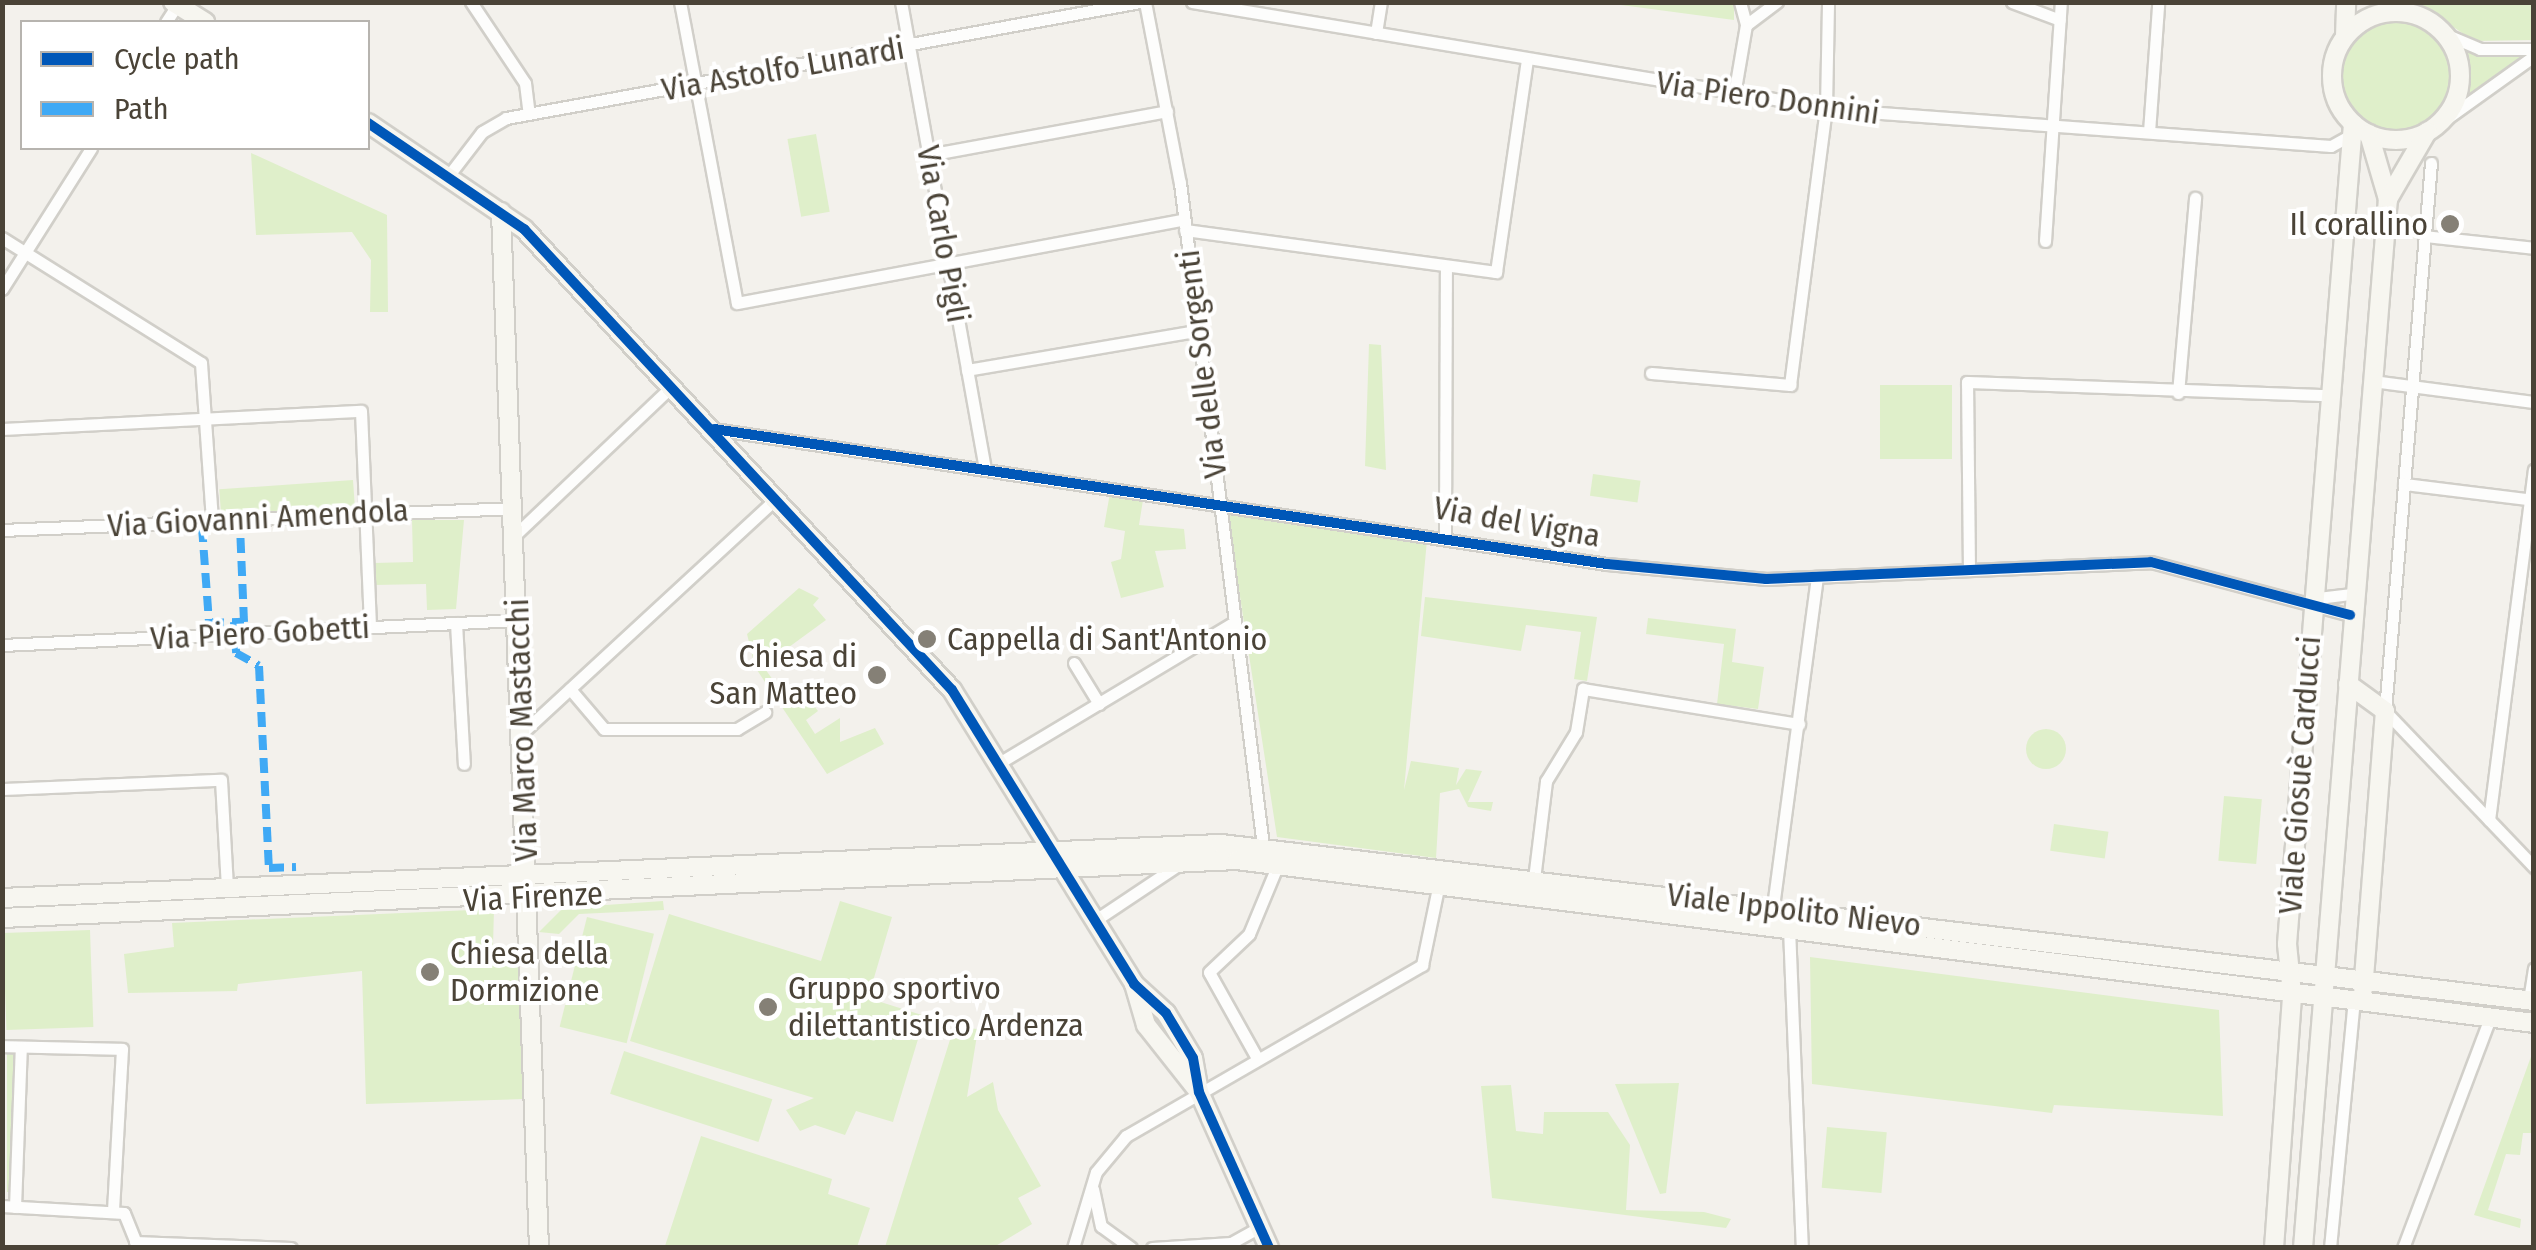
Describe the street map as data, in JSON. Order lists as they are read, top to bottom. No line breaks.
{"streets":{"main road":["Via Marco Mastacchi","Viale Giosuè Carducci","Via Firenze","Viale Ippolito Nievo"],"street":["Via Astolfo Lunardi","Via Piero Donnini","Via Carlo Pigli","Via delle Sorgenti","Via Giovanni Amendola","Via del Vigna","Via Piero Gobetti"]},"crossings":[["Via Astolfo Lunardi","Via Carlo Pigli"],["Via Astolfo Lunardi","Via delle Sorgenti"],["Via Piero Donnini","Viale Giosuè Carducci"],["Via Carlo Pigli","Via del Vigna"],["Via delle Sorgenti","Via del Vigna"],["Via delle Sorgenti","Via Firenze"],["Via delle Sorgenti","Viale Ippolito Nievo"],["Via Giovanni Amendola","Via Marco Mastacchi"],["Via del Vigna","Viale Giosuè Carducci"],["Via Piero Gobetti","Via Marco Mastacchi"],["Via Marco Mastacchi","Via Firenze"],["Viale Giosuè Carducci","Viale Ippolito Nievo"],["Via Firenze","Viale Ippolito Nievo"]],"places":["Il corallino","Cappella di Sant'Antonio","Chiesa di San Matteo","Chiesa della Dormizione","Gruppo sportivo dilettantistico Ardenza"],"legend":["Cycle path","Path"]}
